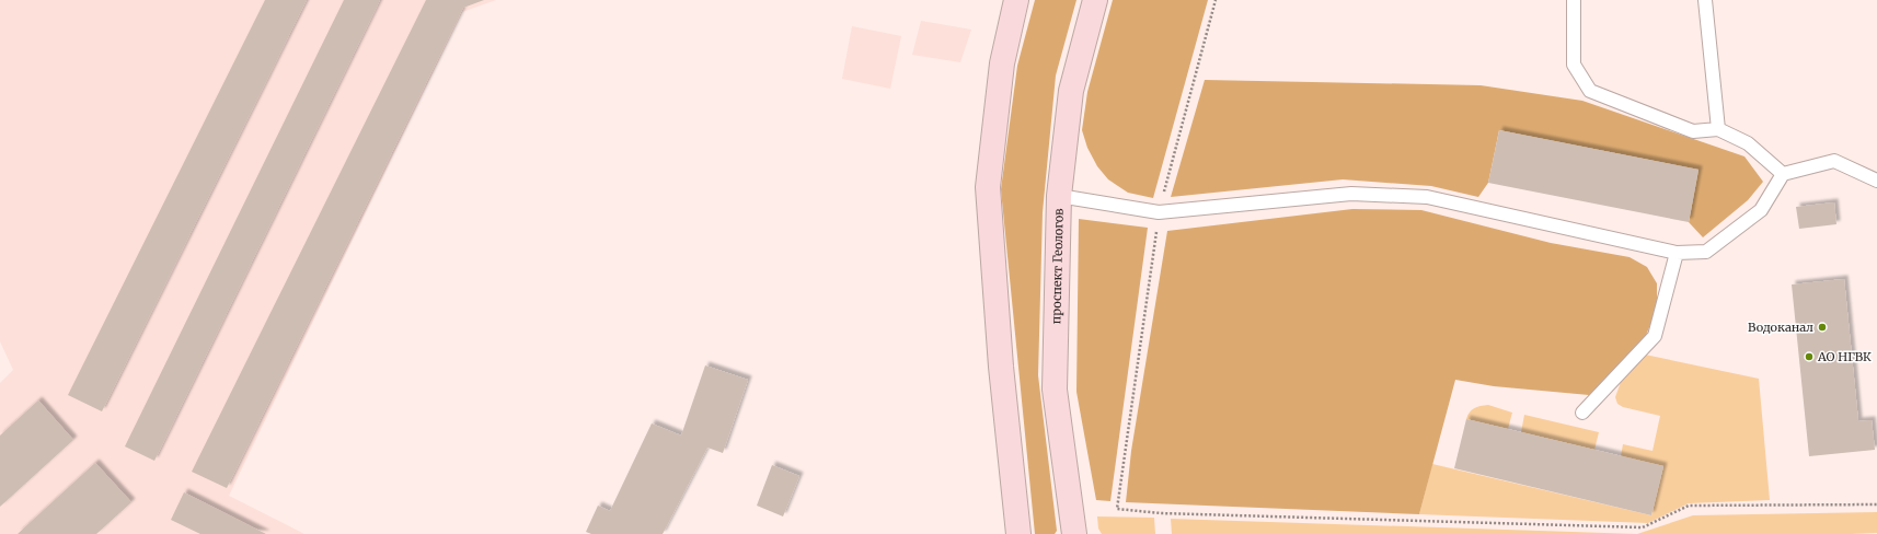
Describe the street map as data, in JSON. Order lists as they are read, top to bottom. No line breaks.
{"streets":{"main road":["проспект Геологов"]},"places":["Водоканал","АО НГВК"]}
